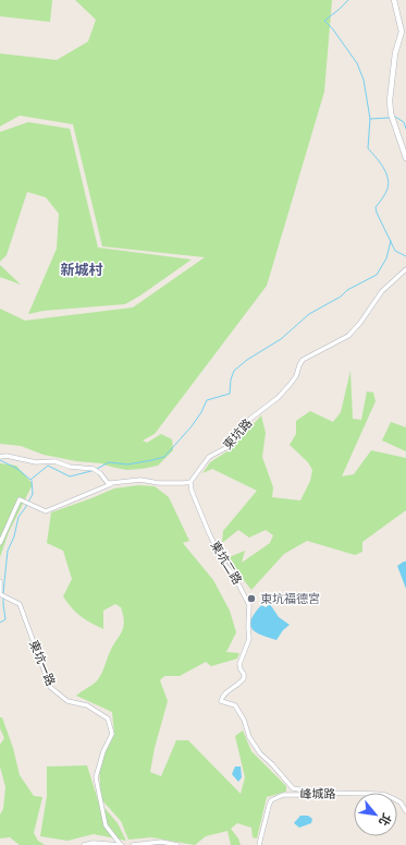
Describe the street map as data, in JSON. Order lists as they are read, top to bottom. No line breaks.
{"streets":{"street":["東坑路","東坑二路","東坑一路","峰城路"]},"crossings":[["東坑路","東坑二路"],["東坑二路","峰城路"]],"districts":["新城村"],"places":["東坑福德宮"],"north":"bottom right"}
